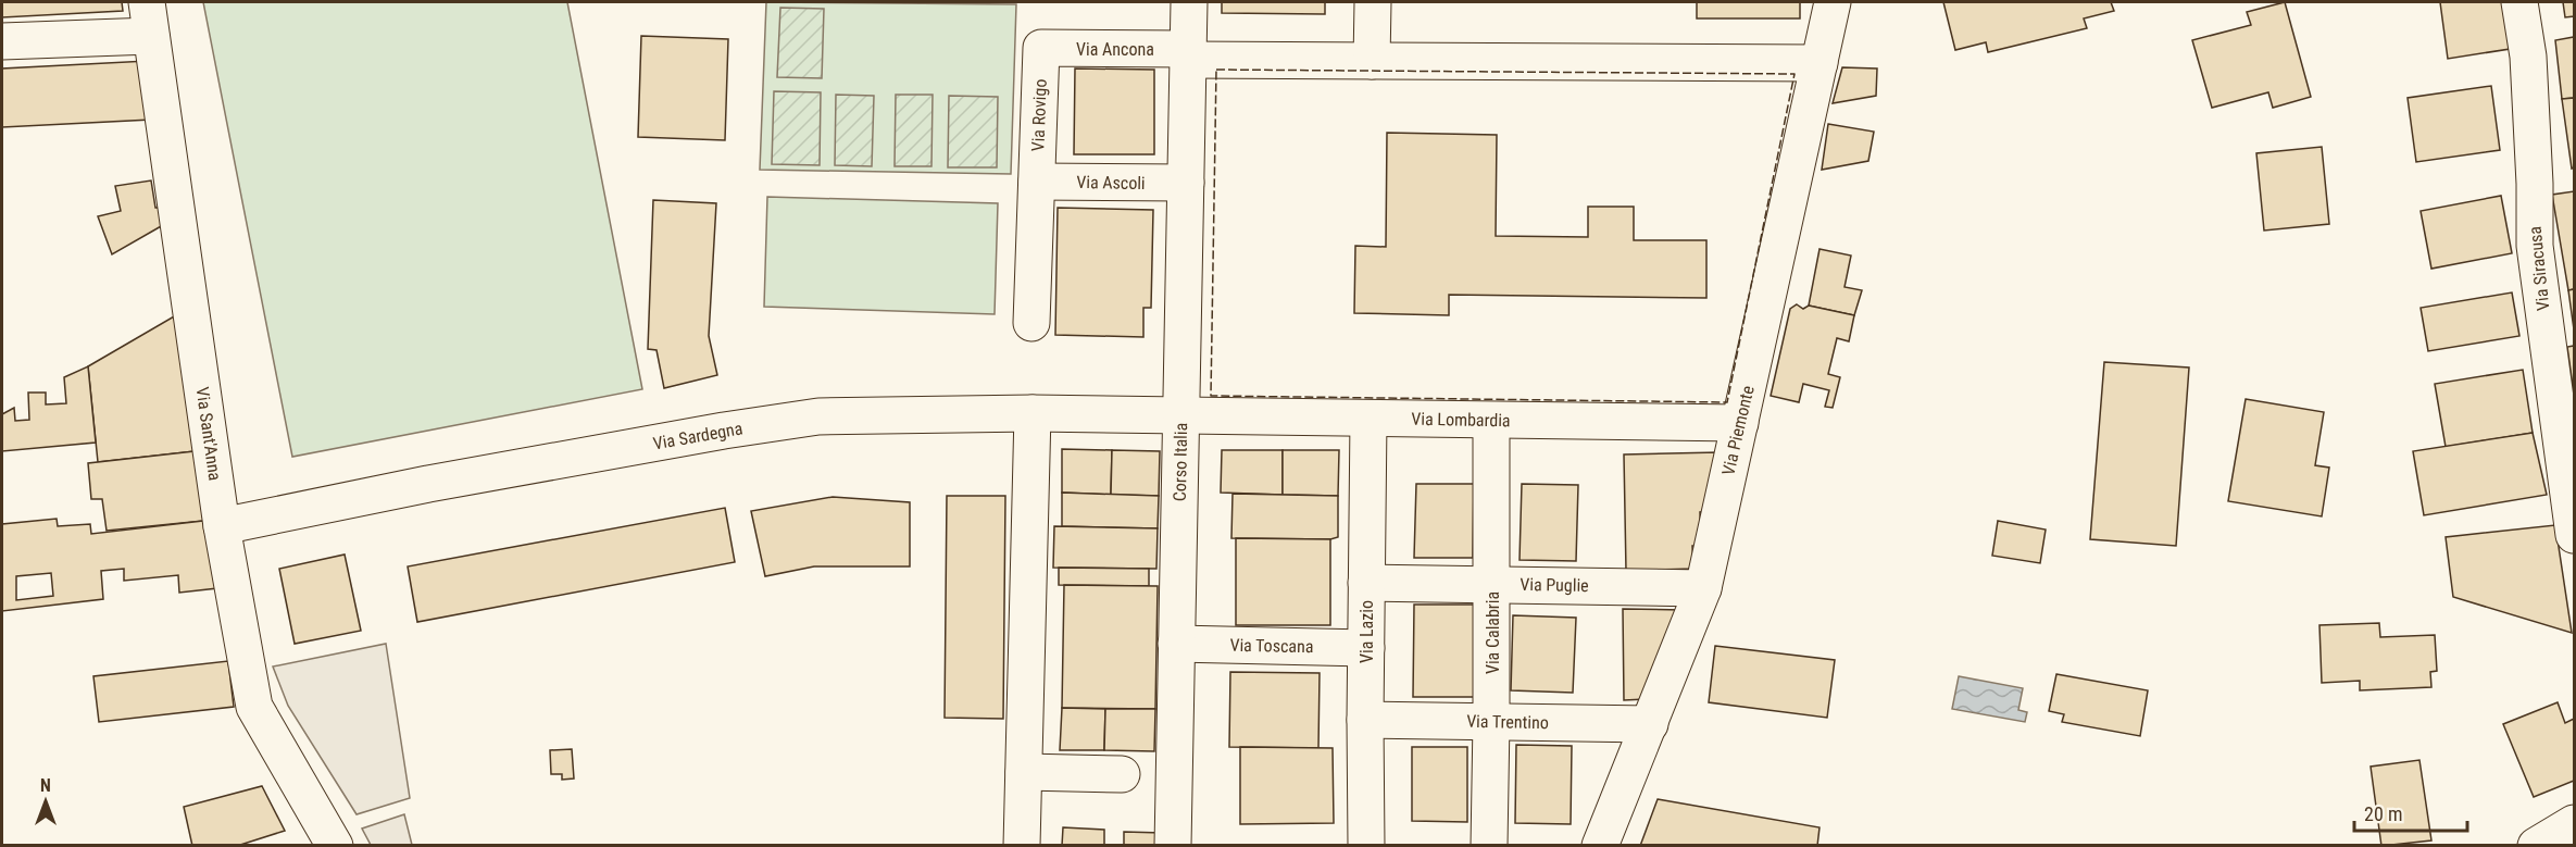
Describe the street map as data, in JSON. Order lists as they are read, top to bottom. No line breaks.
{"streets":{"street":["Via Ancona","Via Rovigo","Via Ascoli","Via Siracusa","Via Lombardia","Via Piemonte","Via Sant'Anna","Via Sardegna","Corso Italia","Via Puglie","Via Lazio","Via Calabria","Via Toscana","Via Trentino"]},"crossings":[["Via Ancona","Via Rovigo"],["Via Ancona","Via Piemonte"],["Via Ancona","Corso Italia"],["Via Rovigo","Via Ascoli"],["Via Ascoli","Corso Italia"],["Via Lombardia","Via Piemonte"],["Via Lombardia","Via Sardegna"],["Via Lombardia","Corso Italia"],["Via Lombardia","Via Lazio"],["Via Lombardia","Via Calabria"],["Via Piemonte","Via Puglie"],["Via Piemonte","Via Trentino"],["Via Sant'Anna","Via Sardegna"],["Via Sardegna","Corso Italia"],["Corso Italia","Via Toscana"],["Via Puglie","Via Lazio"],["Via Puglie","Via Calabria"],["Via Lazio","Via Toscana"],["Via Lazio","Via Trentino"],["Via Calabria","Via Trentino"]],"scale_bar":"20 m","north":"top"}
